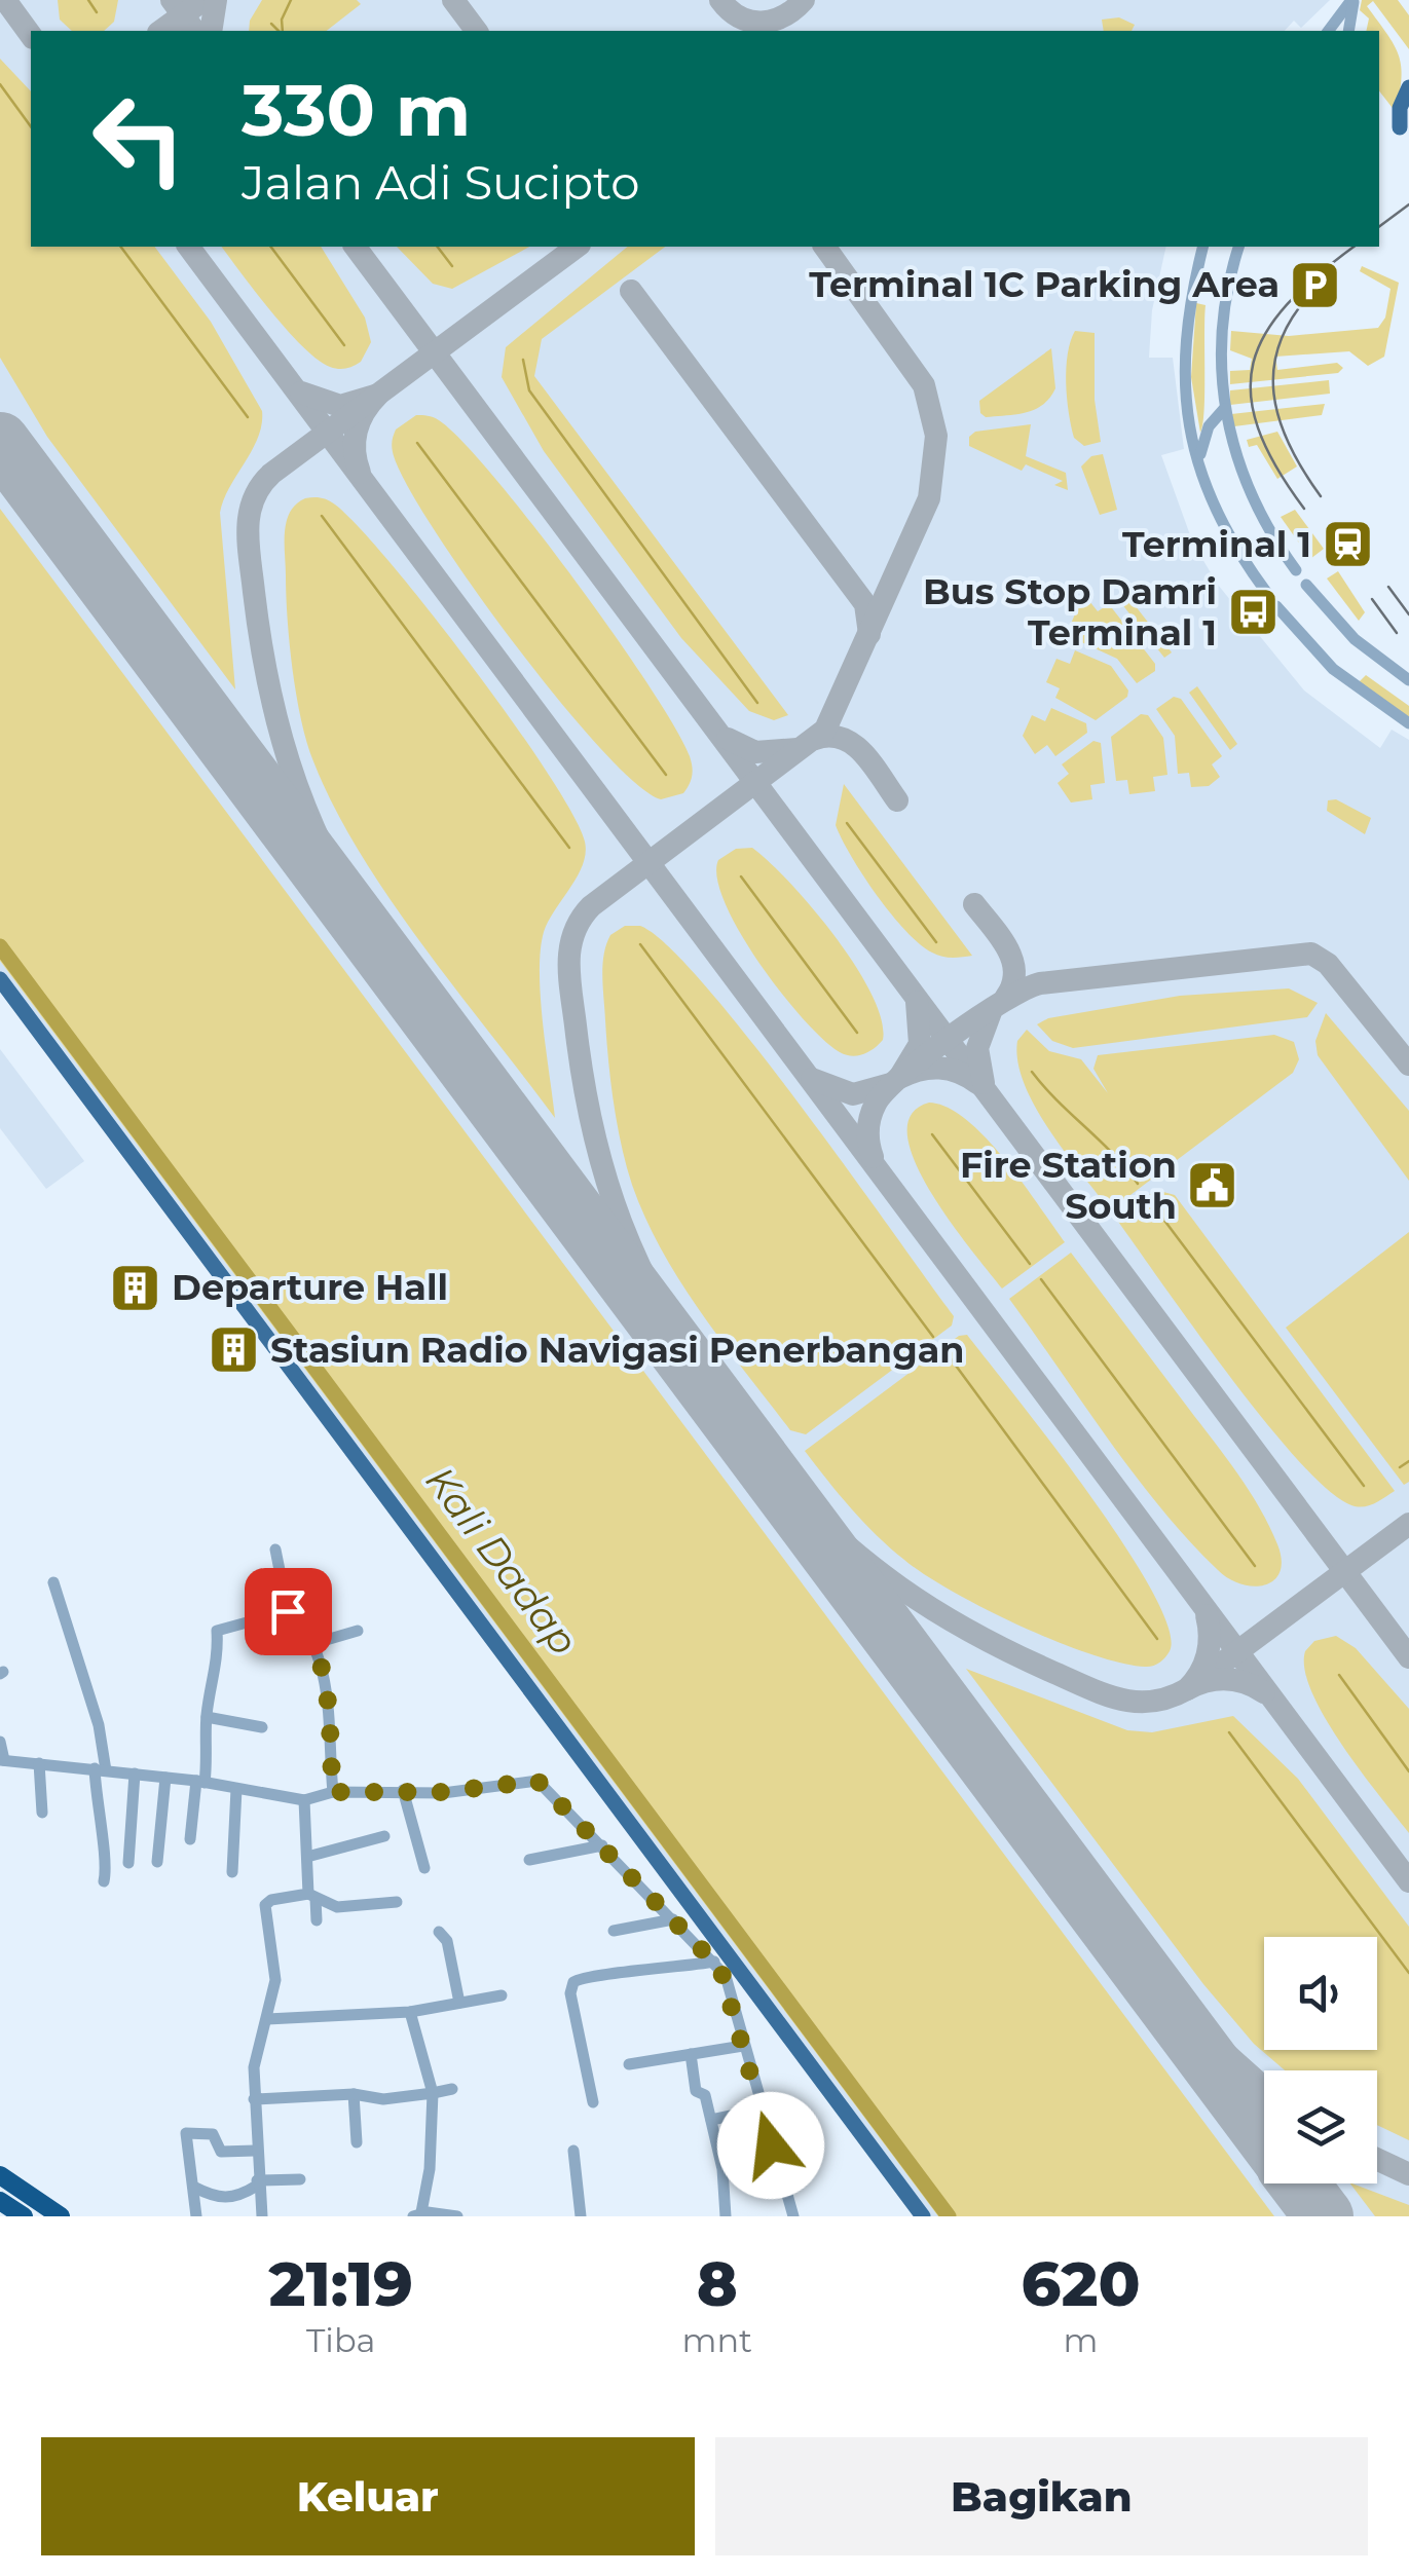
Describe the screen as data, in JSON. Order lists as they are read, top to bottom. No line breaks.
{"water":["Kali Dadap"],"places":{"parking":["Terminal 1C Parking Area"],"station":["Terminal 1"],"bus stop":["Bus Stop Damri Terminal 1"],"public building":["Fire Station South"],"building":["Departure Hall","Stasiun Radio Navigasi Penerbangan"]},"page":{"turn":["330 m","Jalan Adi Sucipto"],"eta":["21:19","Tiba","8","mnt","620","m"],"buttons":["Keluar","Bagikan"]}}
